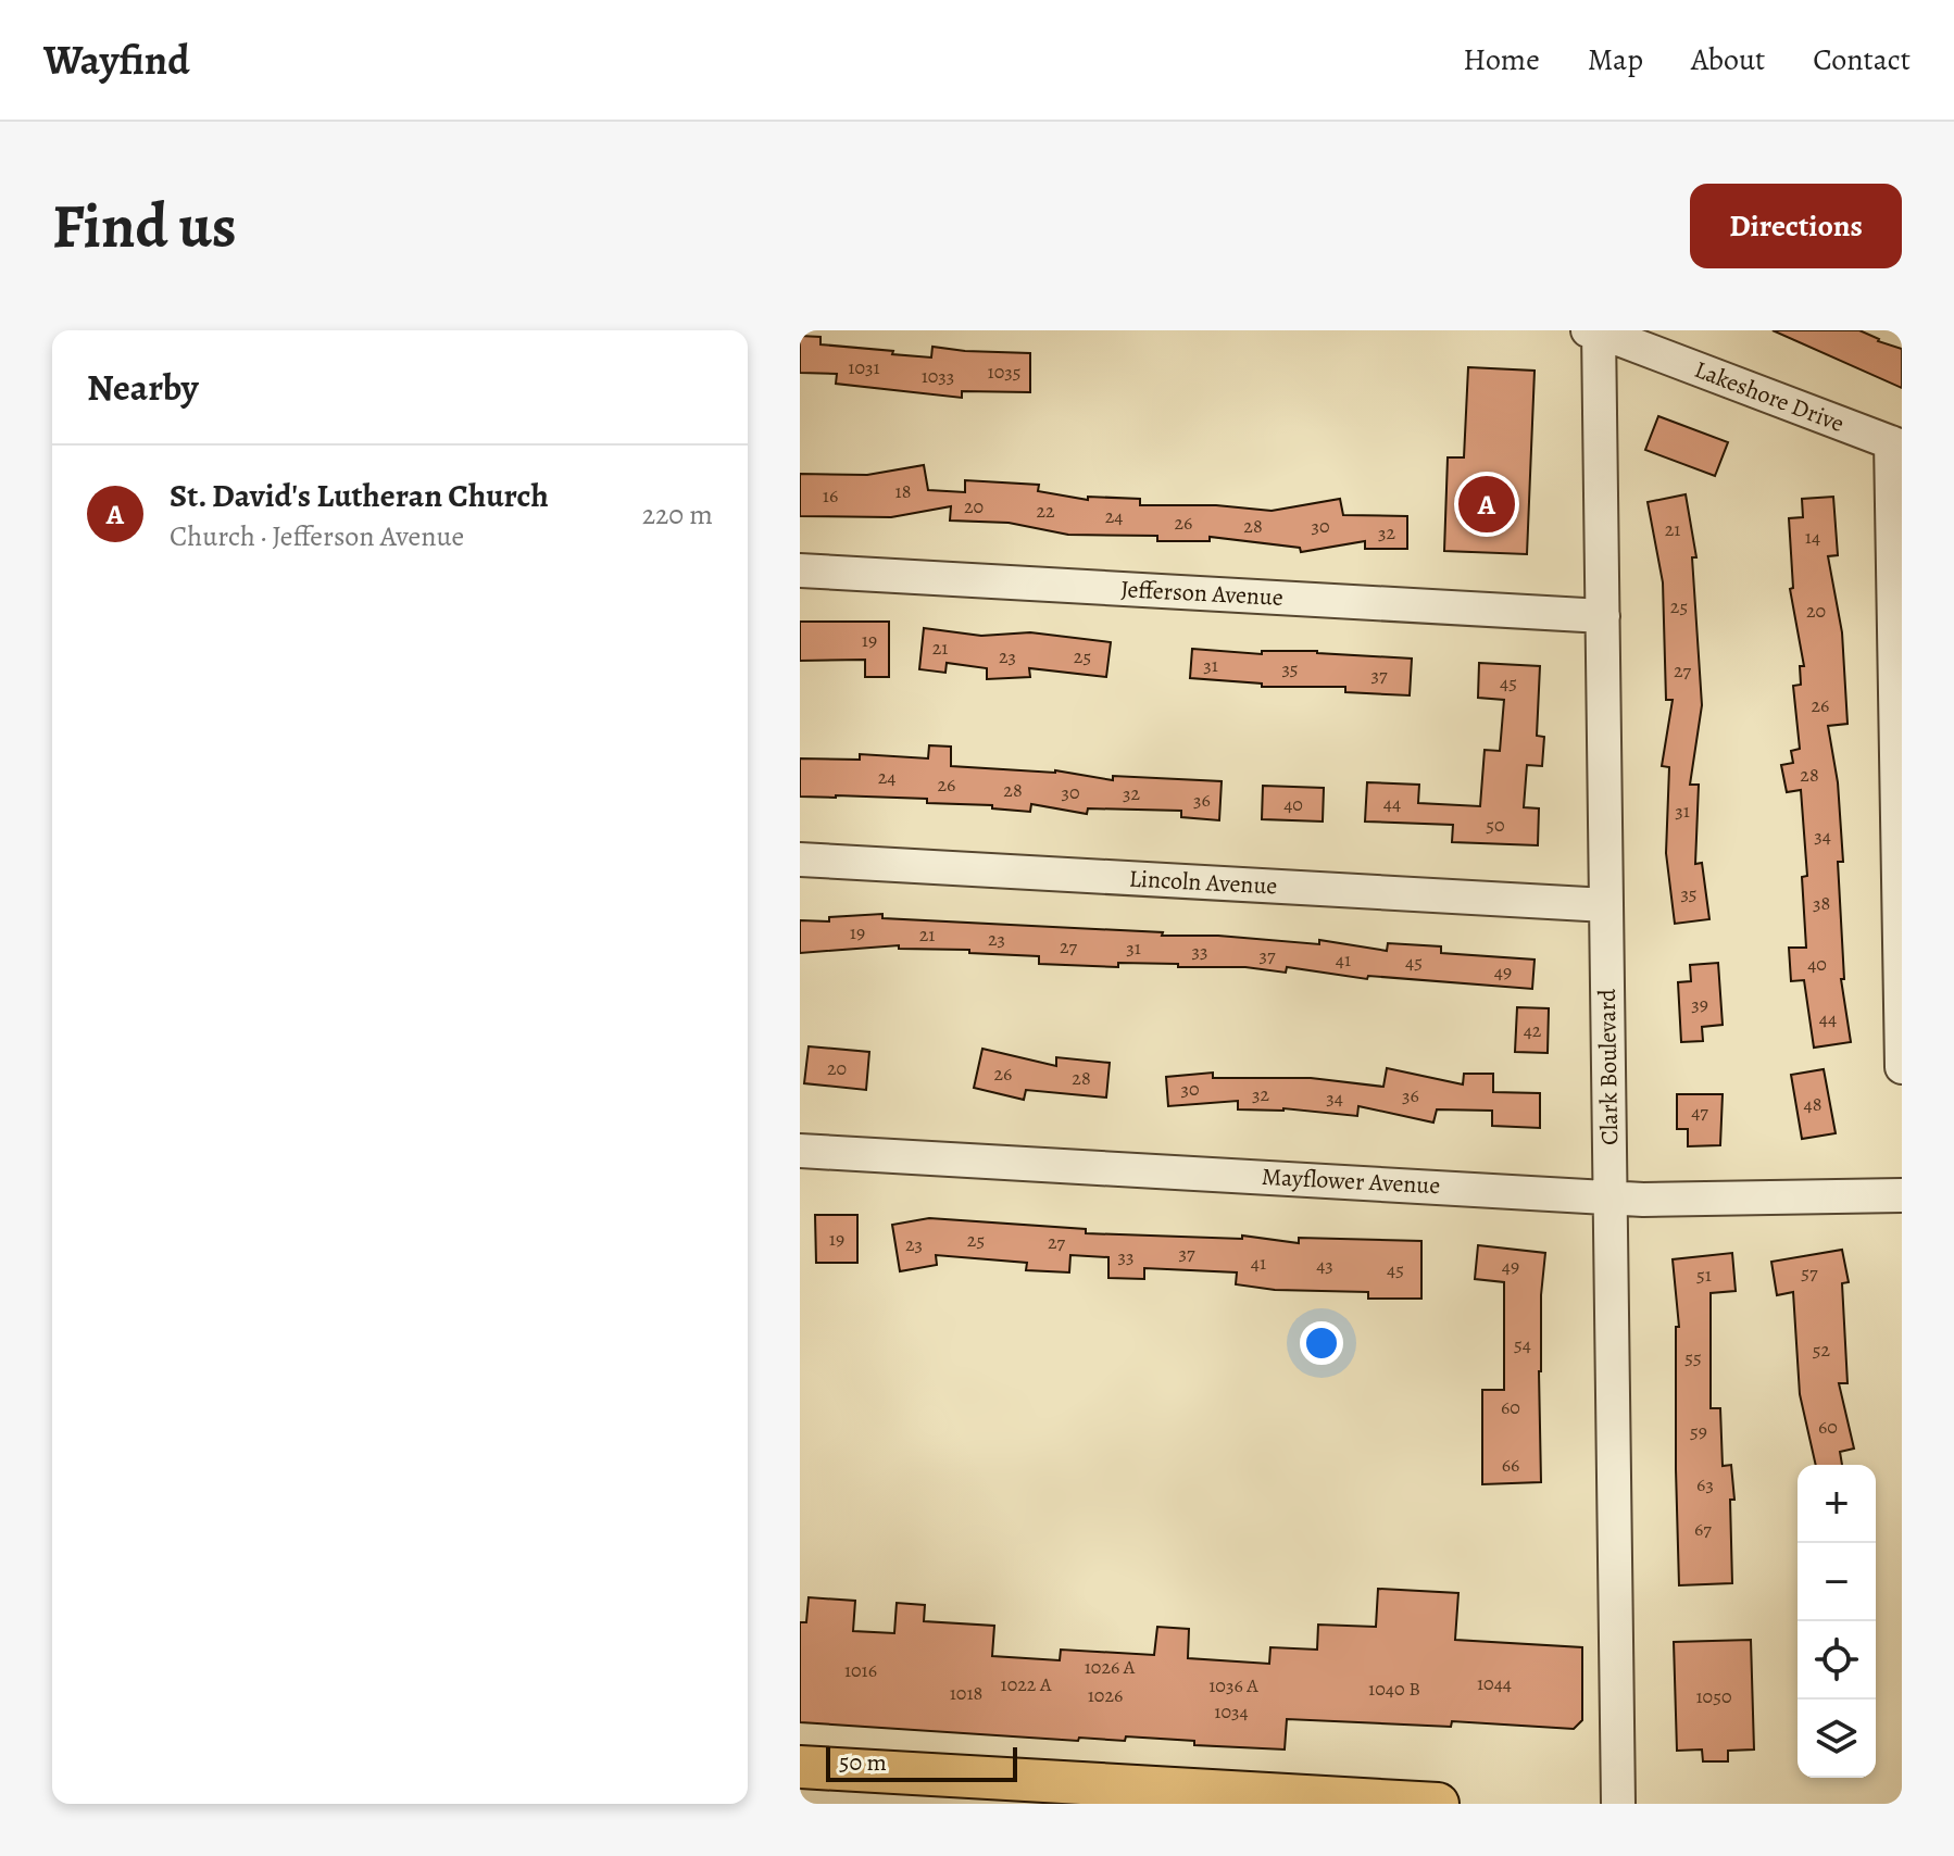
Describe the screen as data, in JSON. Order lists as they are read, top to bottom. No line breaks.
{"streets":{"street":["Lakeshore Drive","Jefferson Avenue","Lincoln Avenue","Clark Boulevard","Mayflower Avenue"]},"crossings":[["Lakeshore Drive","Clark Boulevard"],["Jefferson Avenue","Clark Boulevard"],["Lincoln Avenue","Clark Boulevard"],["Clark Boulevard","Mayflower Avenue"]],"house_numbers":["1031","1035","1033","18","16","20","22","24","26","28","30","21","32","14","25","20","19","21","23","25","31","35","27","37","45","26","28","24","26","28","30","32","36","44","40","31","50","34","35","38","19","21","23","27","31","33","37","41","45","40","49","39","44","42","20","26","28","30","32","36","34","48","47","19","25","27","23","37","33","41","43","49","45","57","51","54","52","55","60","60","59","66","63","67","1026 A","1016","1044","1022 A","1036 A","1040 B","1018","1026","1050","1034"],"scale_bar":"50 m","page":{"header":"Wayfind","nav":["Home","Map","About","Contact"],"buttons":"Directions","title":"Find us","heading":"Nearby","list":[{"mark":"A","name":"St. David's Lutheran Church","note":"Church · Jefferson Avenue","value":"220 m"}],"pins":"A","map_buttons":["+","−"],"scale":"50 m"}}
